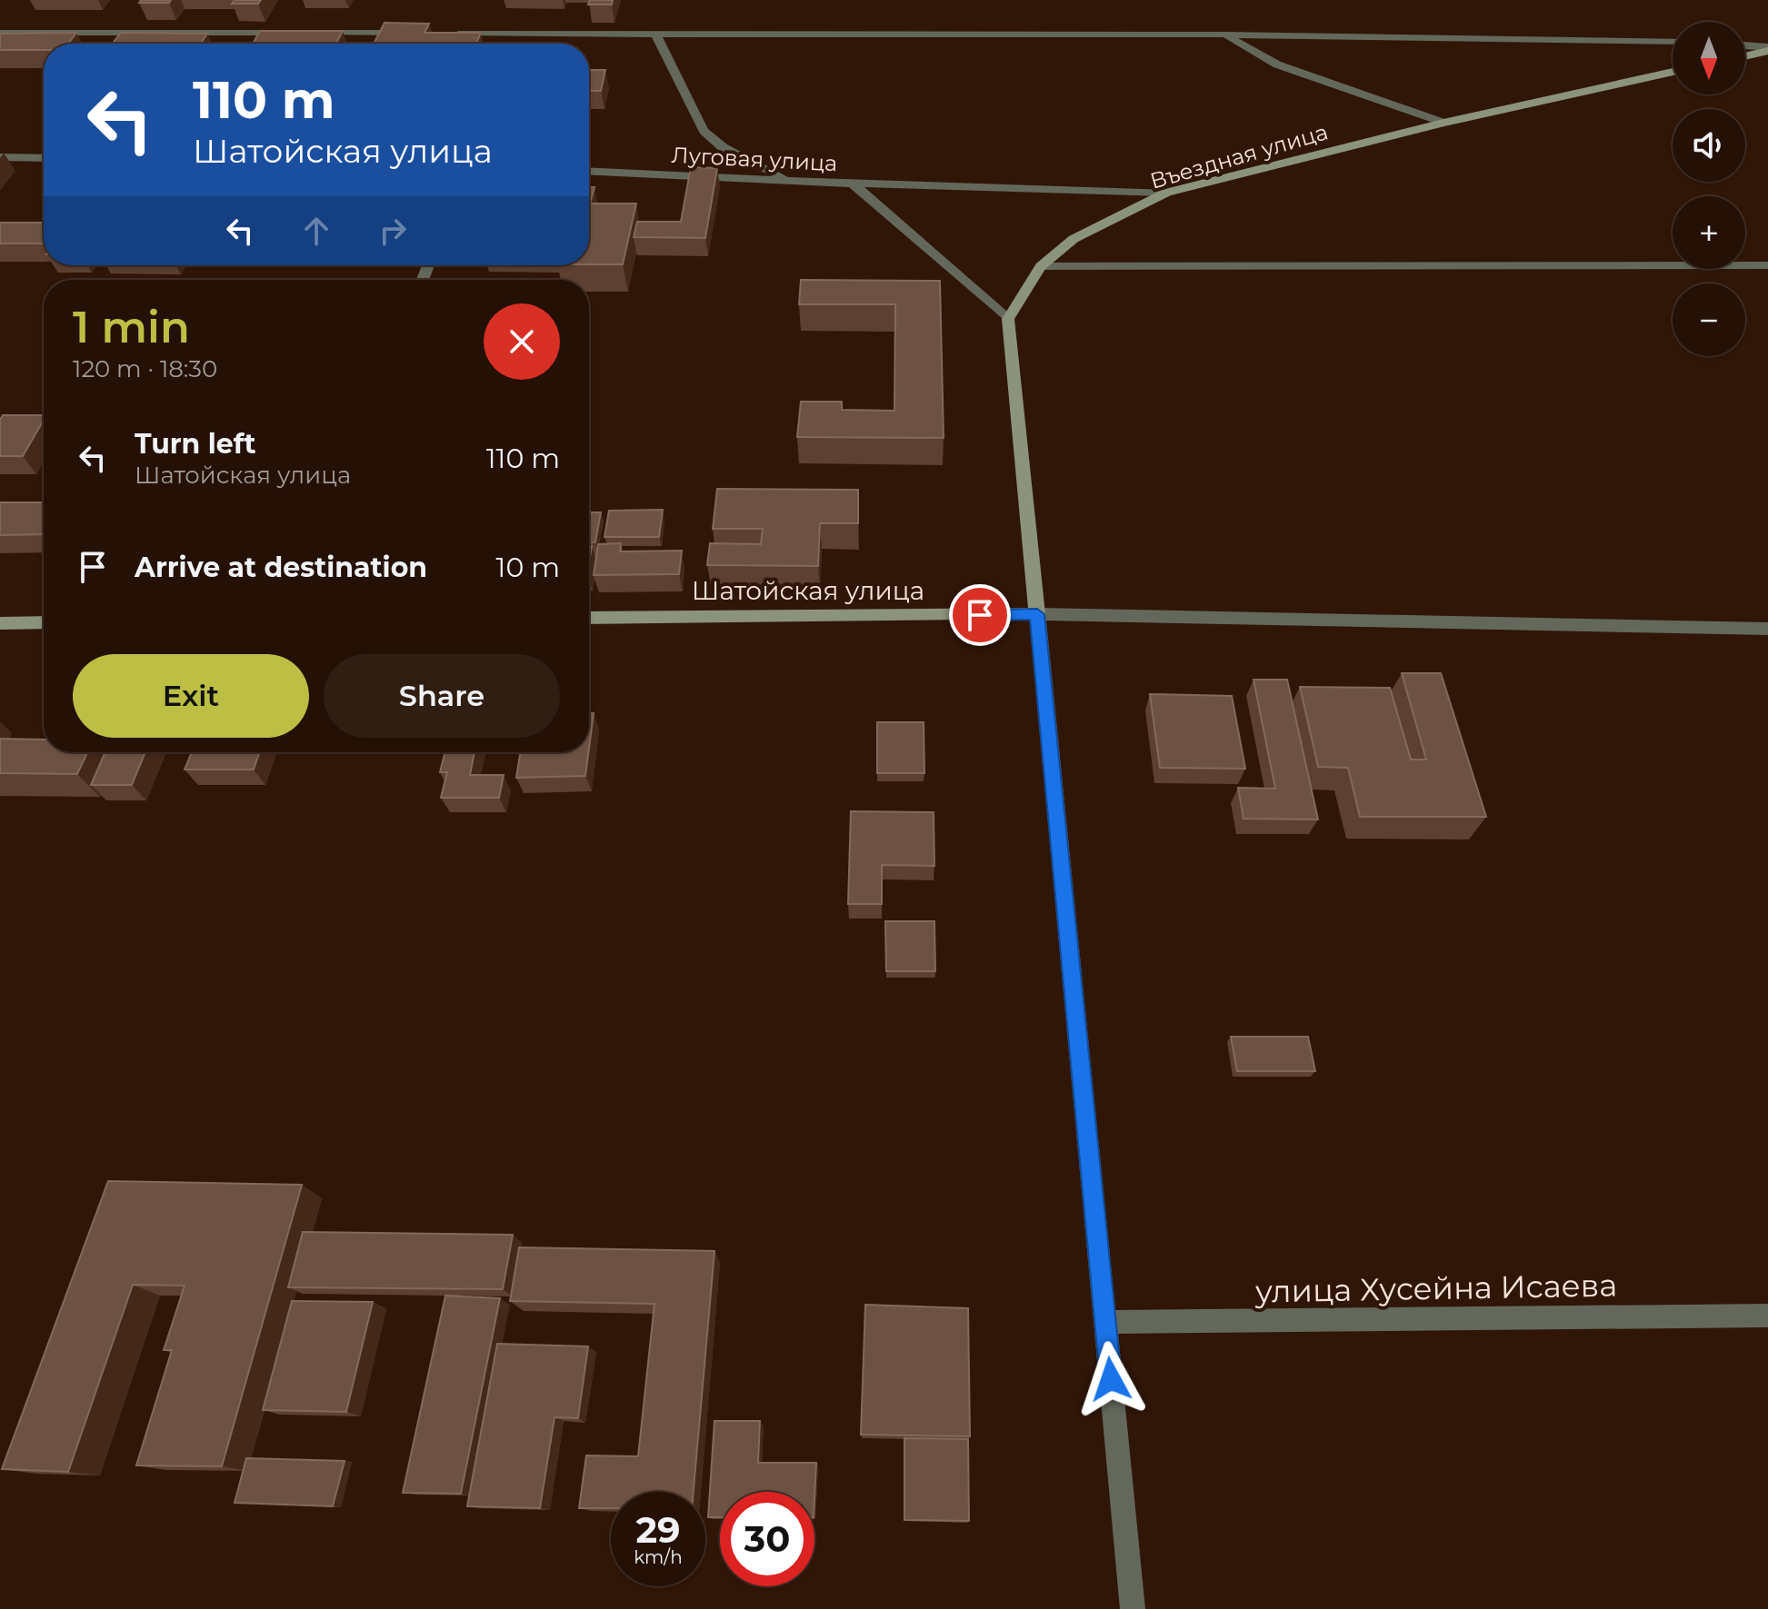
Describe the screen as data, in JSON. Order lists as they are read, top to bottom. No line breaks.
{"streets":{"street":["Въездная улица","Луговая улица","Шатойская улица","улица Хусейна Исаева"]},"crossings":[["Въездная улица","Луговая улица"]],"north":"bottom","page":{"map_buttons":["+","−"],"turn":["110 m","Шатойская улица"],"heading":["1 min","120 m · 18:30"],"list":[{"name":"Turn left","note":"Шатойская улица","value":"110 m"},{"name":"Arrive at destination","value":"10 m"}],"buttons":["Exit","Share"],"speed":"29 km/h","limit":"30"}}
